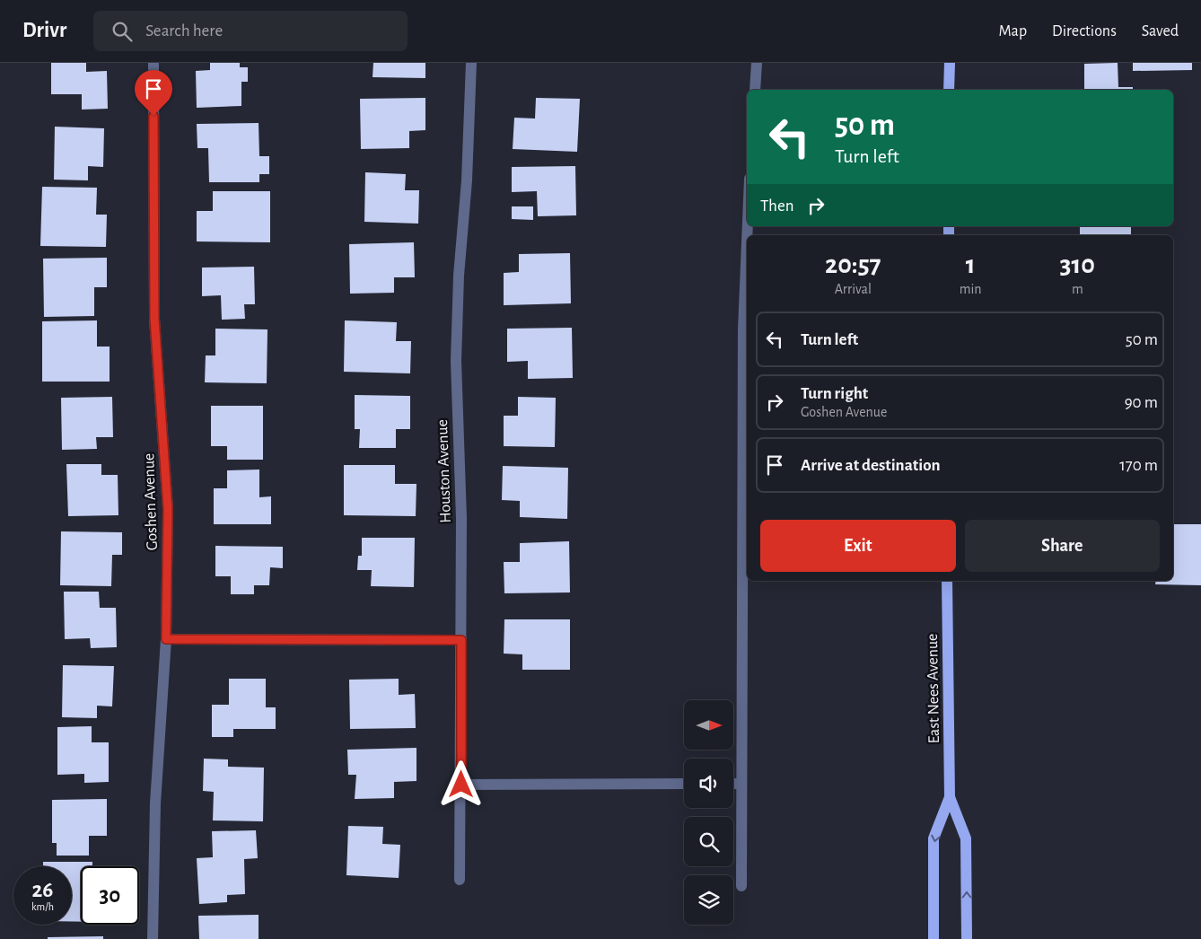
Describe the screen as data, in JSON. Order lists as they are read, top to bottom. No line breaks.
{"streets":{"main road":["East Nees Avenue"],"street":["Houston Avenue","Goshen Avenue"]},"north":"right","page":{"header":"Drivr","search":"Search here","nav":["Map","Directions","Saved"],"turn":["50 m","Turn left"],"then":"Then","eta":["20:57","Arrival","1","min","310","m"],"list":[{"name":"Turn left","value":"50 m"},{"name":"Turn right","note":"Goshen Avenue","value":"90 m"},{"name":"Arrive at destination","value":"170 m"}],"buttons":["Exit","Share"],"speed":"26 km/h","limit":"30"}}
